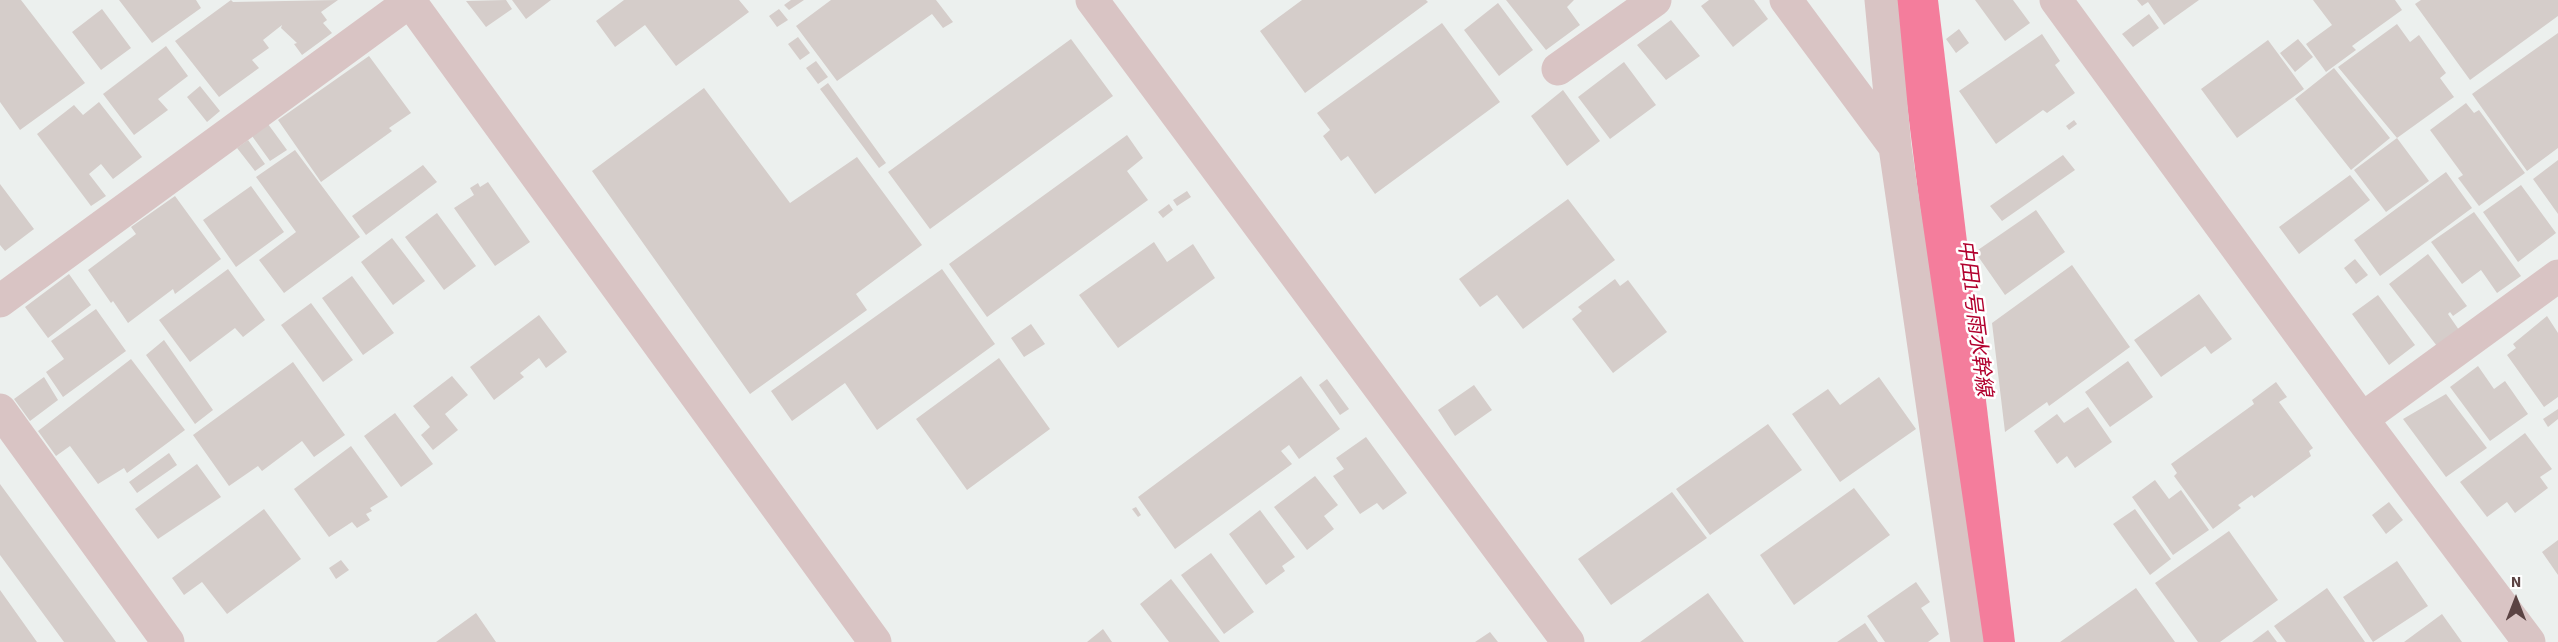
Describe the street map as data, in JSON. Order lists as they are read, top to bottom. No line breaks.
{"water":["中田1号雨水幹線"],"north":"top"}
